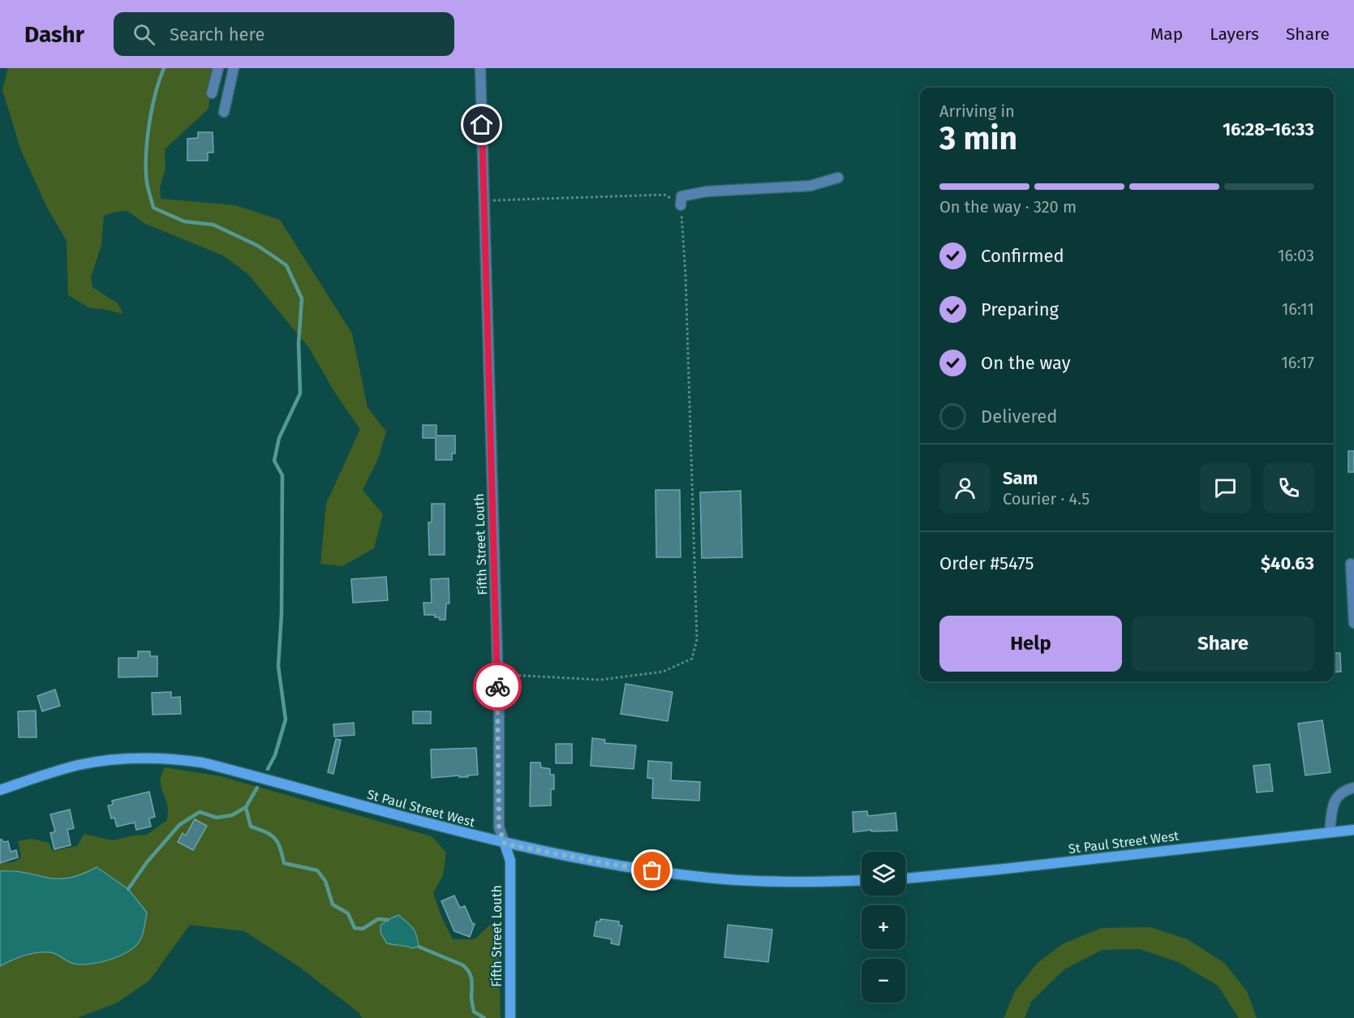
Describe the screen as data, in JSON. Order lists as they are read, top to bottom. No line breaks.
{"streets":{"main road":["Fifth Street Louth","St Paul Street West"]},"crossings":[["Fifth Street Louth","St Paul Street West"]],"page":{"header":"Dashr","search":"Search here","nav":["Map","Layers","Share"],"heading":["3 min","Arriving in","16:28–16:33"],"panel":["Sam","Courier · 4.5","Order #5475","$40.63"],"bar":"On the way · 320 m","list":[["Confirmed","16:03"],["Preparing","16:11"],["On the way","16:17"],"Delivered"],"buttons":["Help","Share"],"map_buttons":["+","−"]}}
